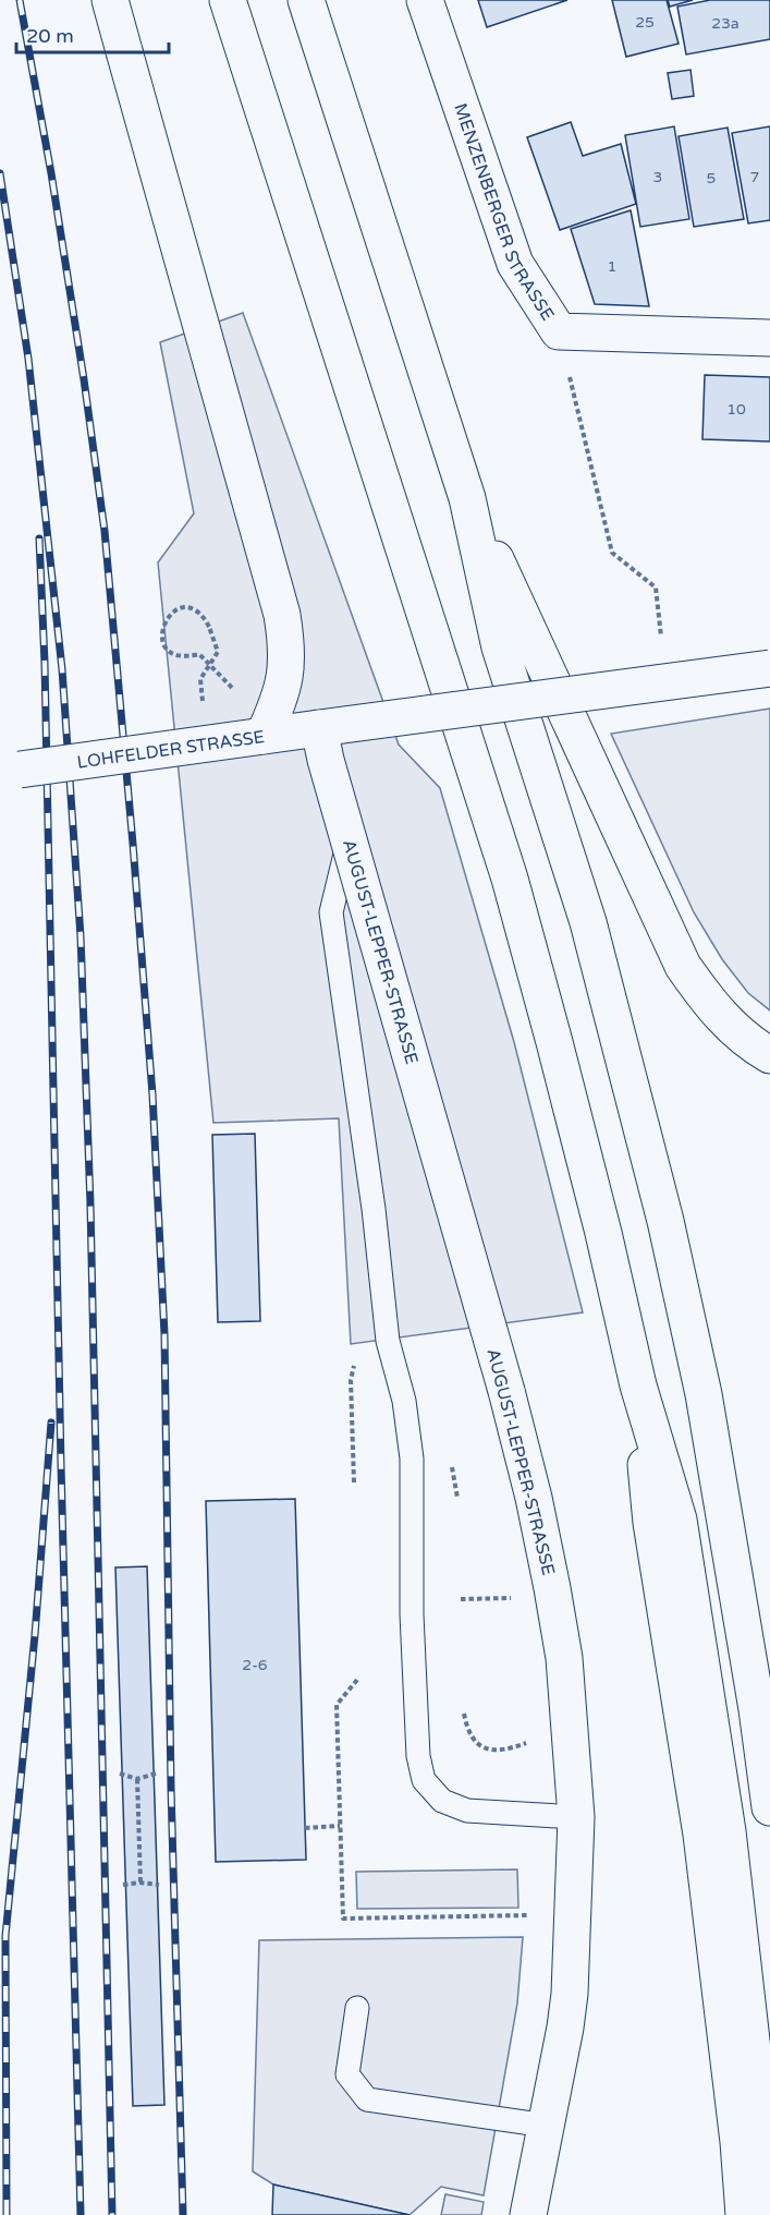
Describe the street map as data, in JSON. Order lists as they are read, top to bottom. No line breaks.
{"streets":{"main road":["MENZENBERGER STRASSE","LOHFELDER STRASSE","AUGUST-LEPPER-STRASSE"]},"crossings":[["LOHFELDER STRASSE","AUGUST-LEPPER-STRASSE"]],"house_numbers":["25","23a","3","7","5","1","10","2-6"],"scale_bar":"20 m"}
